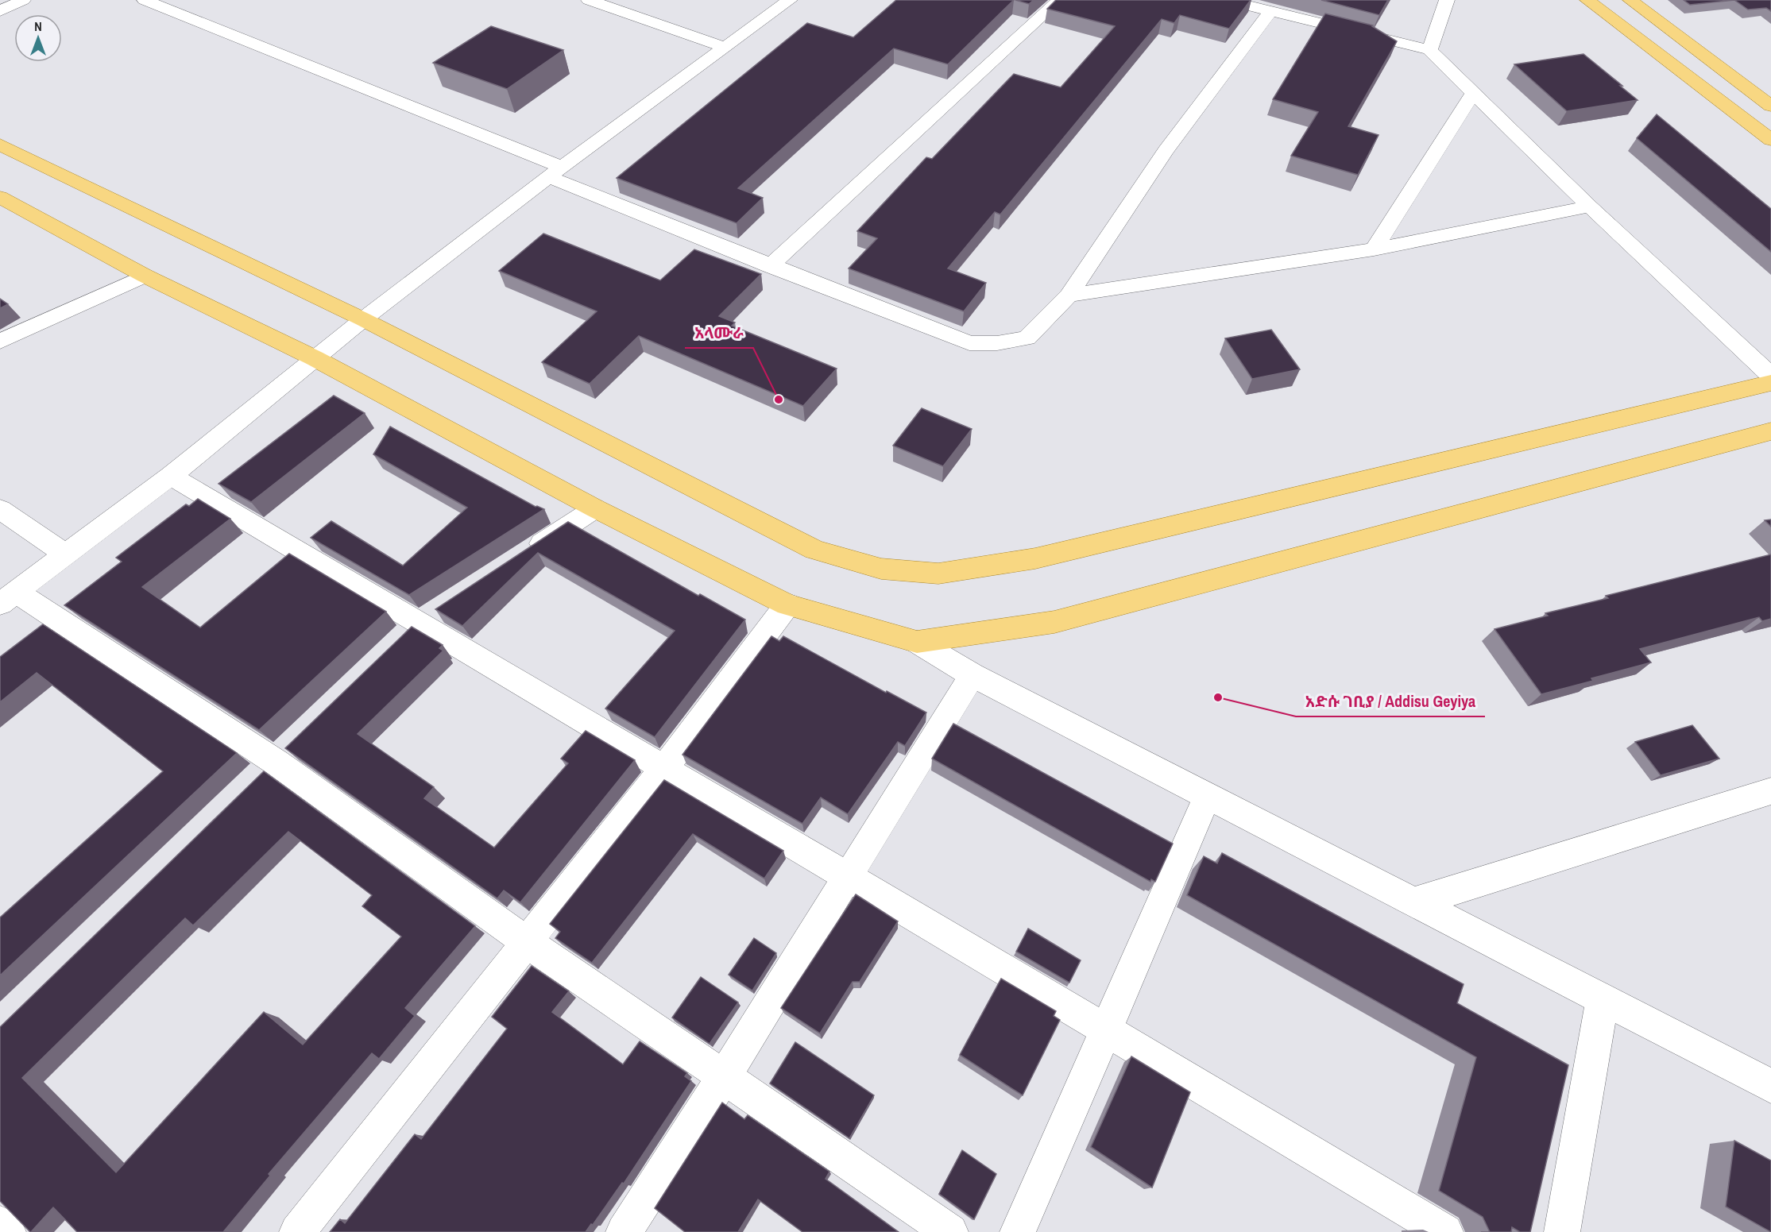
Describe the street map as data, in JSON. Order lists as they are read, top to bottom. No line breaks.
{"places":["አላሙራ","አድሱ ገቢያ / Addisu Geyiya"],"north":"top"}
